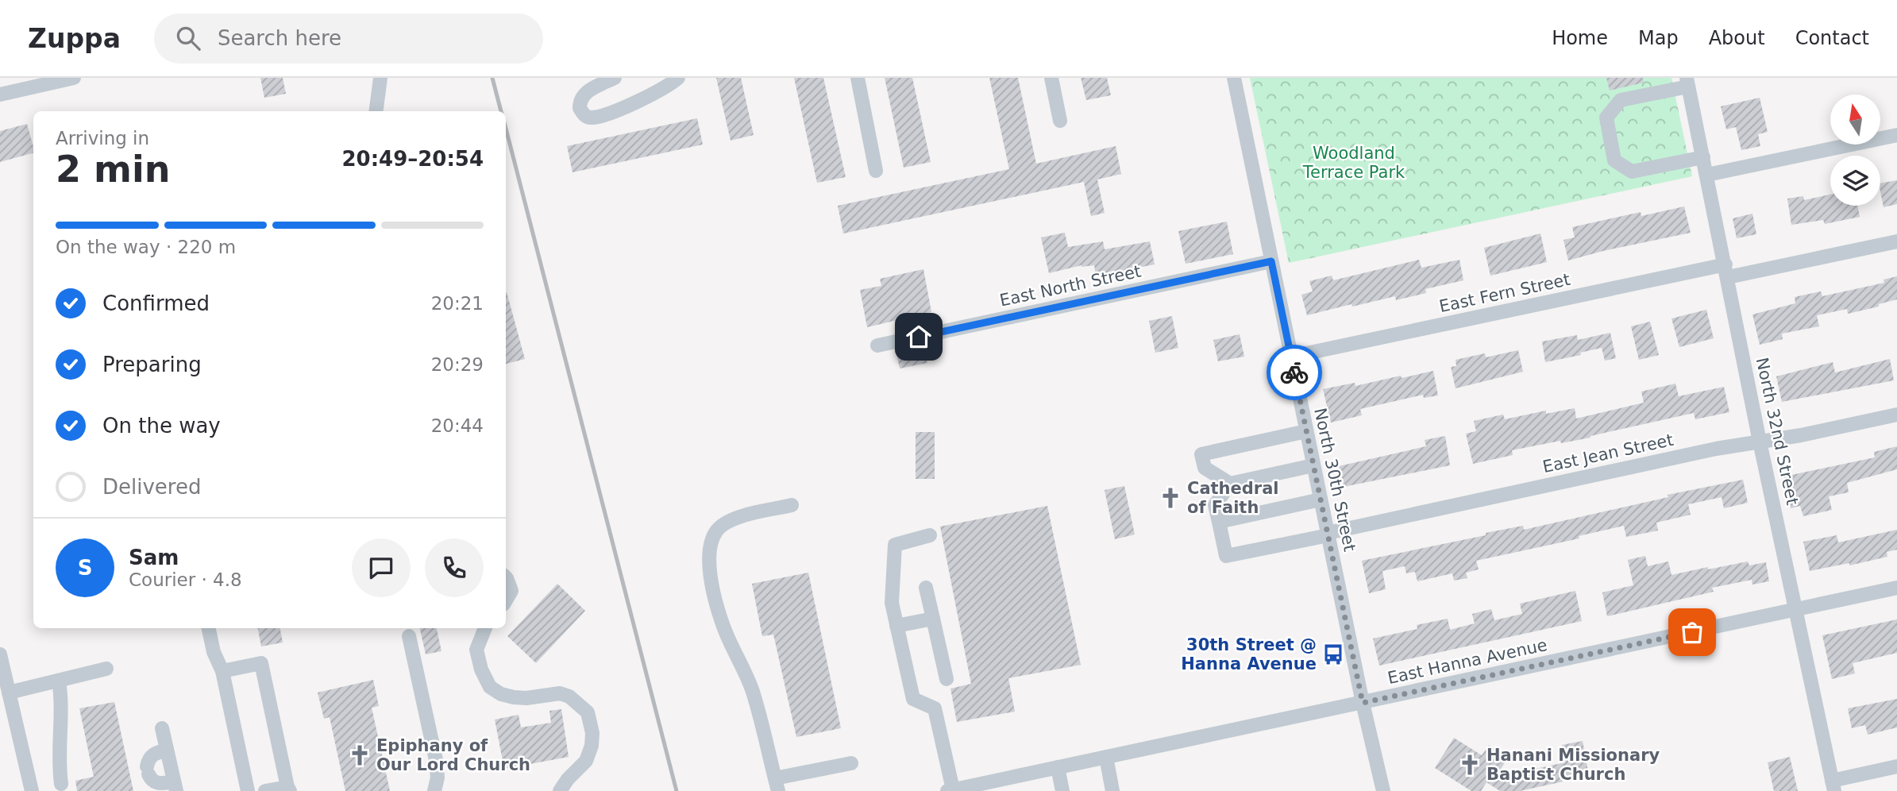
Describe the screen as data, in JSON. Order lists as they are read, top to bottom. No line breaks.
{"streets":{"street":["East North Street","East Fern Street","North 32nd Street","East Jean Street","North 30th Street","East Hanna Avenue"]},"crossings":[["East North Street","North 30th Street"],["East Fern Street","North 32nd Street"],["East Fern Street","North 30th Street"],["North 32nd Street","East Jean Street"],["North 32nd Street","East Hanna Avenue"],["East Jean Street","North 30th Street"],["North 30th Street","East Hanna Avenue"]],"parks":["Woodland Terrace Park"],"places":{"church":["Cathedral of Faith","Epiphany of Our Lord Church","Hanani Missionary Baptist Church"],"bus stop":["30th Street @ Hanna Avenue"]},"north":"top","page":{"header":"Zuppa","search":"Search here","nav":["Home","Map","About","Contact"],"heading":["2 min","Arriving in","20:49–20:54"],"panel":["Sam","Courier · 4.8"],"bar":"On the way · 220 m","list":[["Confirmed","20:21"],["Preparing","20:29"],["On the way","20:44"],"Delivered"],"round":"S"}}
